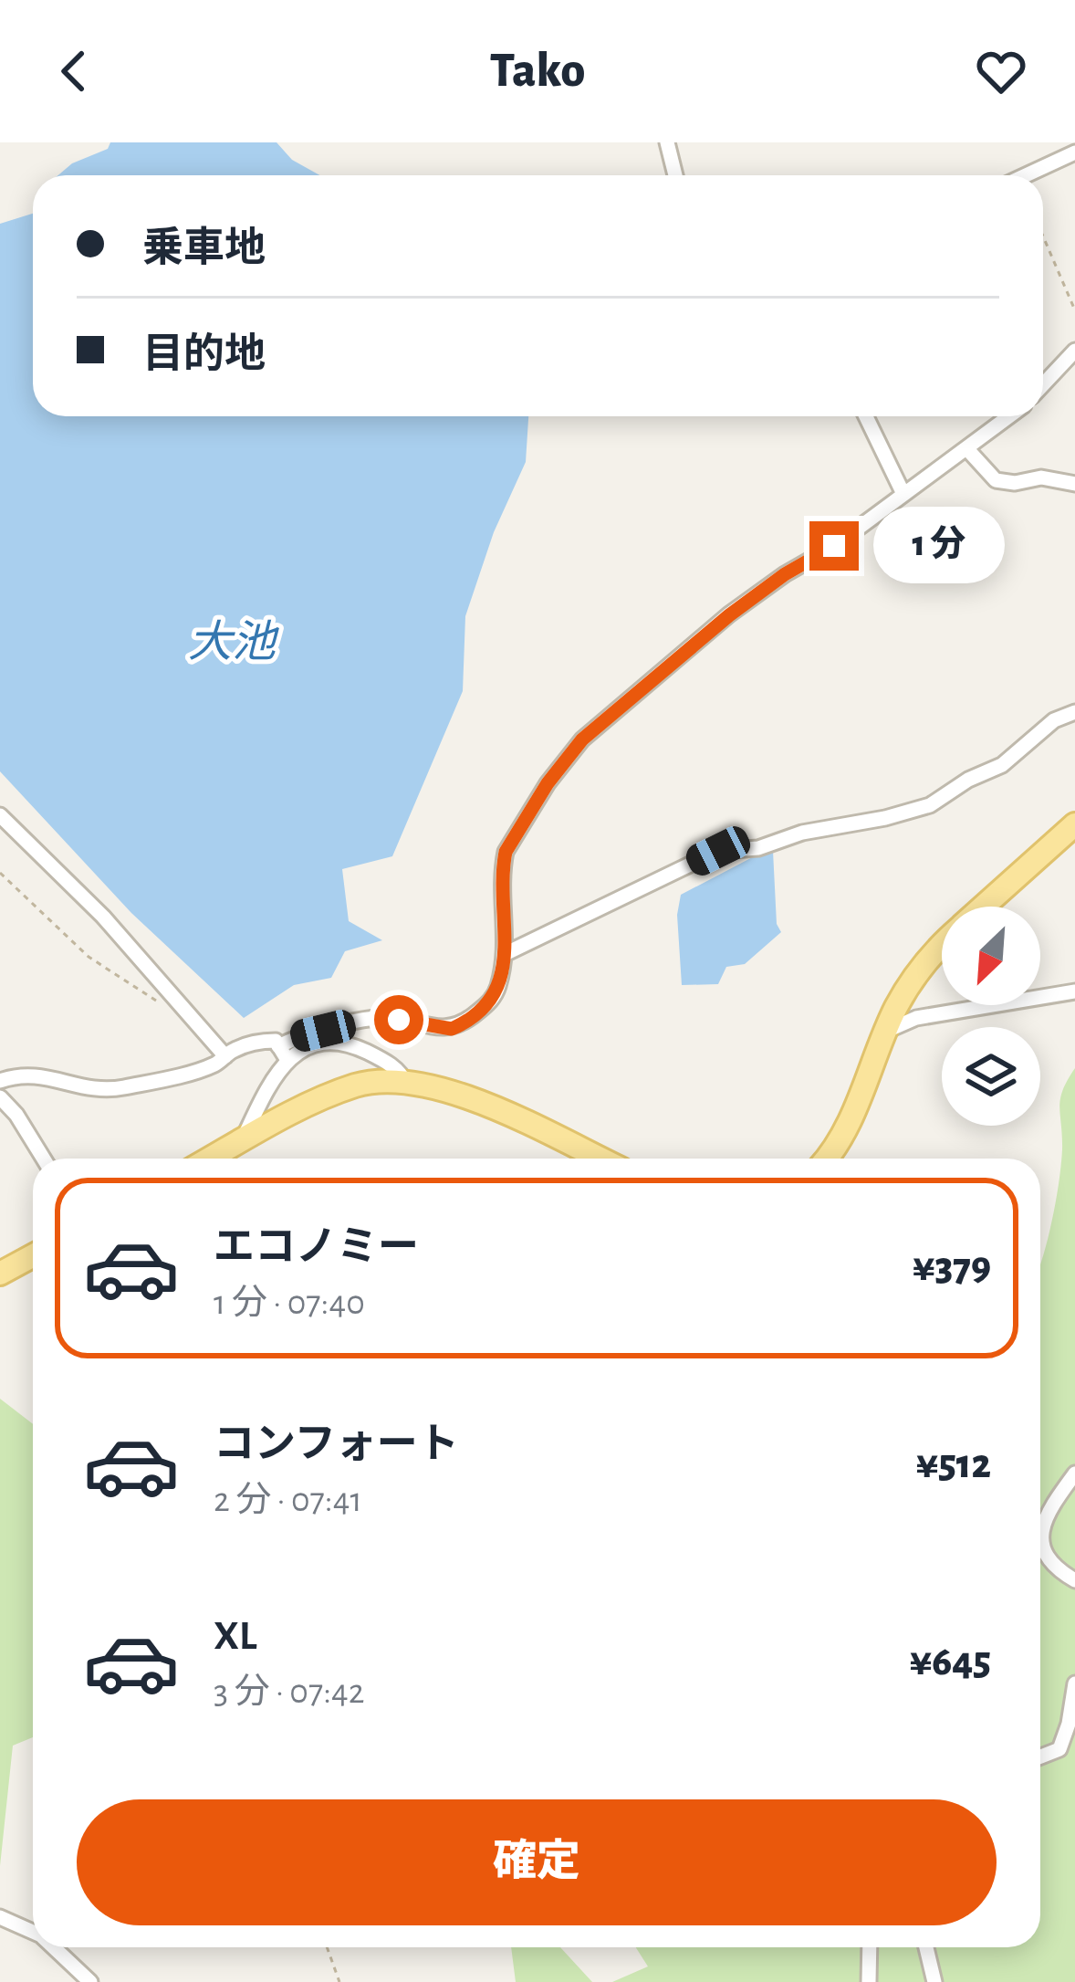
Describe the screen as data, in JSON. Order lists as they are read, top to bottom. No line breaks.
{"water":["大池"],"north":"bottom left","page":{"header":"Tako","banner":["乗車地","目的地"],"bubble":"1 分","list":[{"name":"エコノミー","note":"1 分 · 07:40","value":"¥379"},{"name":"コンフォート","note":"2 分 · 07:41","value":"¥512"},{"name":"XL","note":"3 分 · 07:42","value":"¥645"}],"buttons":"確定"}}
